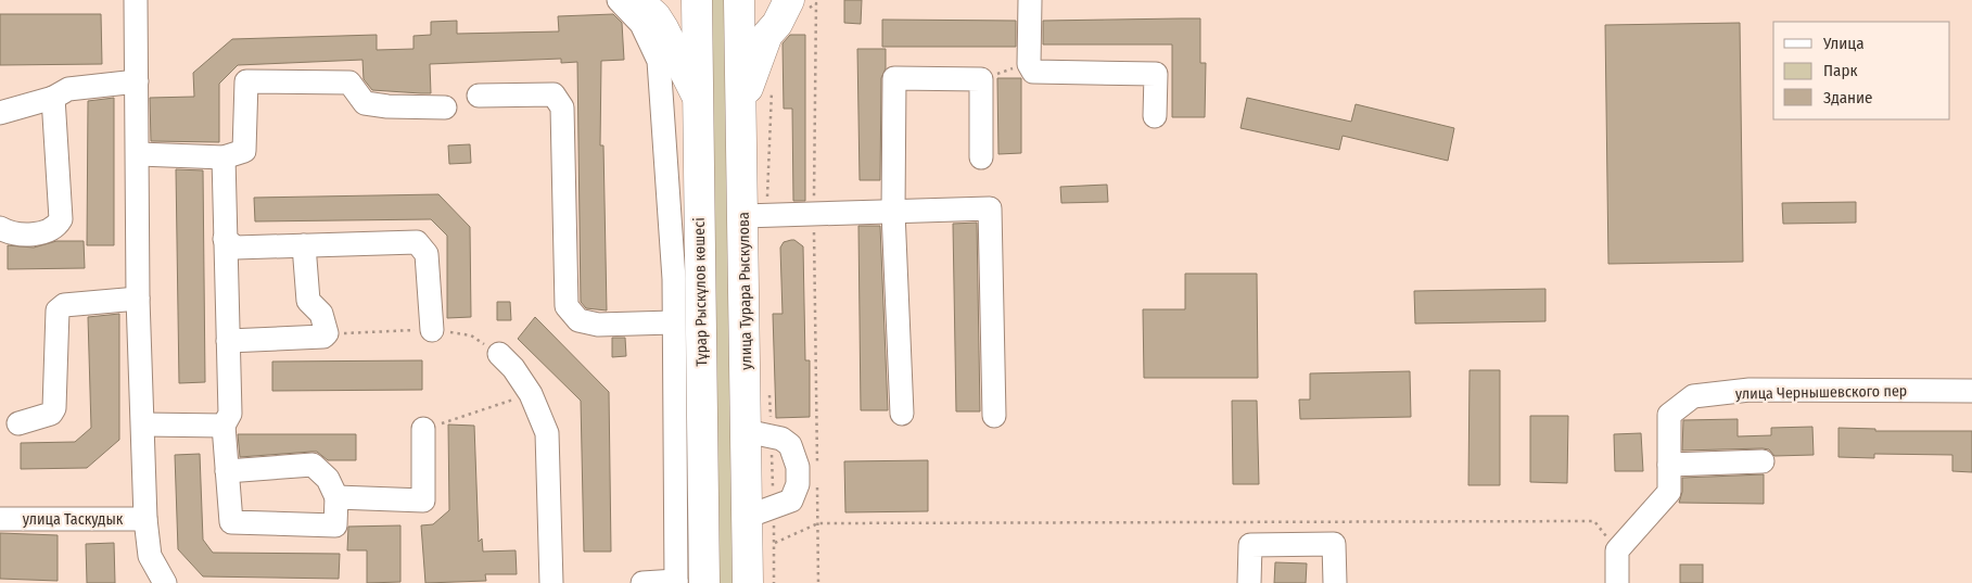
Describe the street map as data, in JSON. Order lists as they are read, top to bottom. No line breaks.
{"streets":{"main road":["улица Турара Рыскулова","Тұрар Рыскұлов көшесі"],"street":["улица Чернышевского пер","улица Таскудык"]},"legend":["Улица","Парк","Здание"]}
